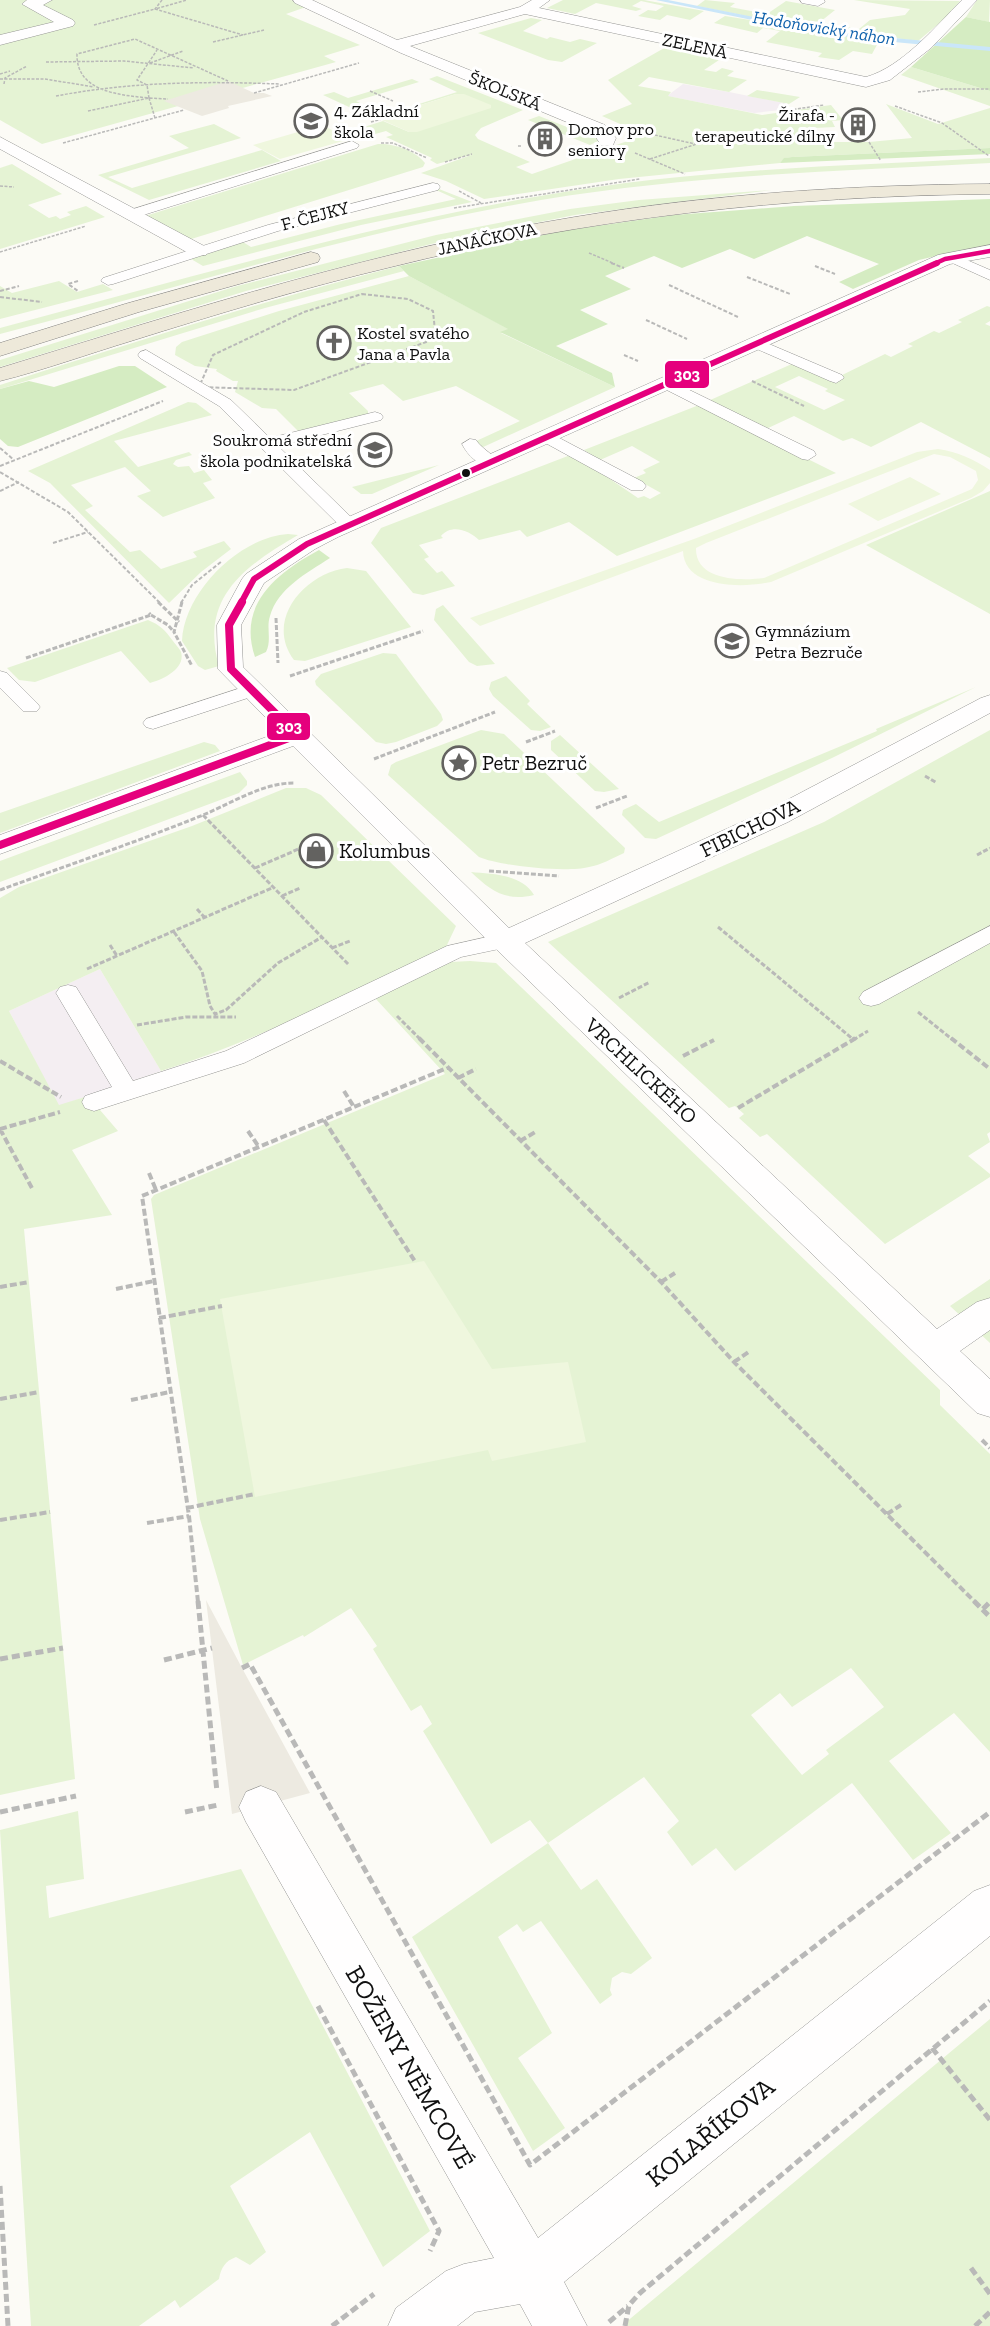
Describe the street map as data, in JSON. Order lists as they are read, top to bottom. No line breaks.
{"streets":{"main road":["JANÁČKOVA"],"street":["ZELENÁ","ŠKOLSKÁ","FIBICHOVA","VRCHLICKÉHO","BOŽENY NĚMCOVÉ","KOLAŘÍKOVA"],"lane":["F. ČEJKY"]},"crossings":[["FIBICHOVA","VRCHLICKÉHO"],["BOŽENY NĚMCOVÉ","KOLAŘÍKOVA"]],"water":["Hodoňovický náhon"],"places":{"school or university":["4. Základní škola","Soukromá střední škola podnikatelská","Gymnázium Petra Bezruče"],"building":["Žirafa - terapeutické dílny","Domov pro seniory"],"church":["Kostel svatého Jana a Pavla"],"place":["Petr Bezruč"],"shop":["Kolumbus"]},"lines":["transit line 303"]}
